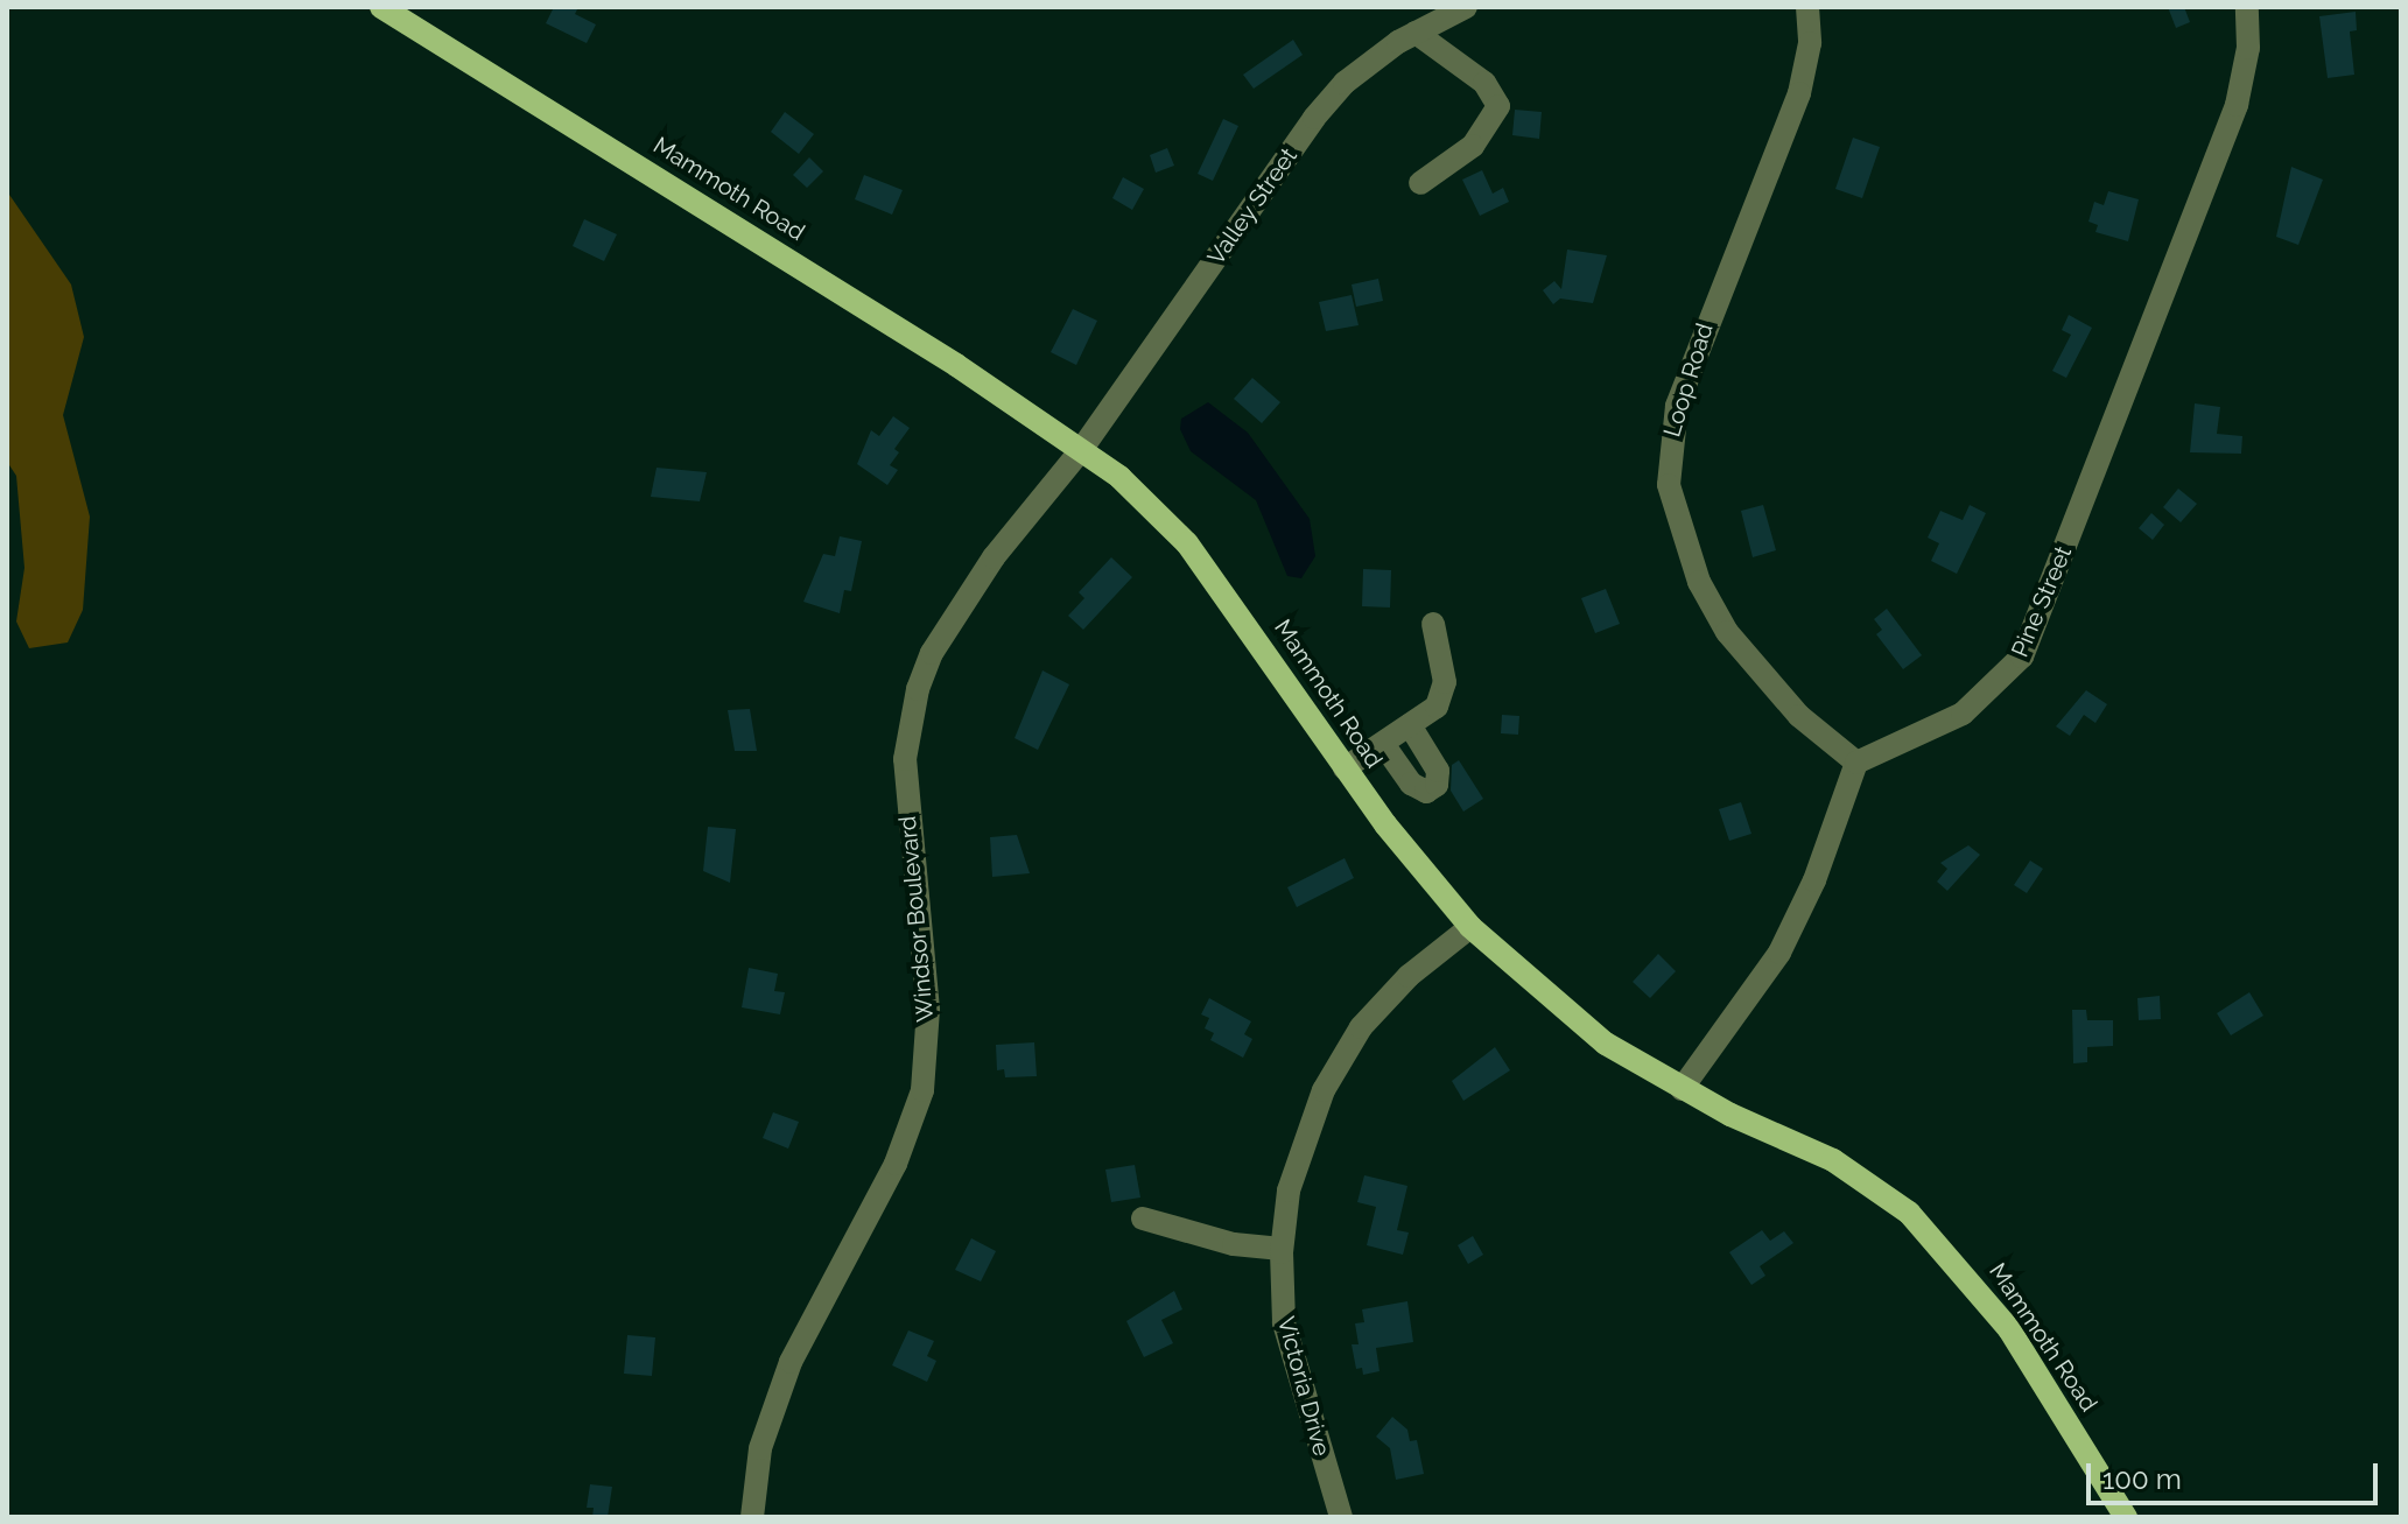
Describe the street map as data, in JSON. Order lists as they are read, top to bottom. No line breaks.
{"streets":{"main road":["Mammoth Road"],"street":["Valley Street","Loop Road","Pine Street","Windsor Boulevard","Victoria Drive"]},"crossings":[["Mammoth Road","Valley Street"],["Mammoth Road","Windsor Boulevard"],["Mammoth Road","Victoria Drive"],["Valley Street","Windsor Boulevard"],["Loop Road","Pine Street"]],"scale_bar":"100 m"}
